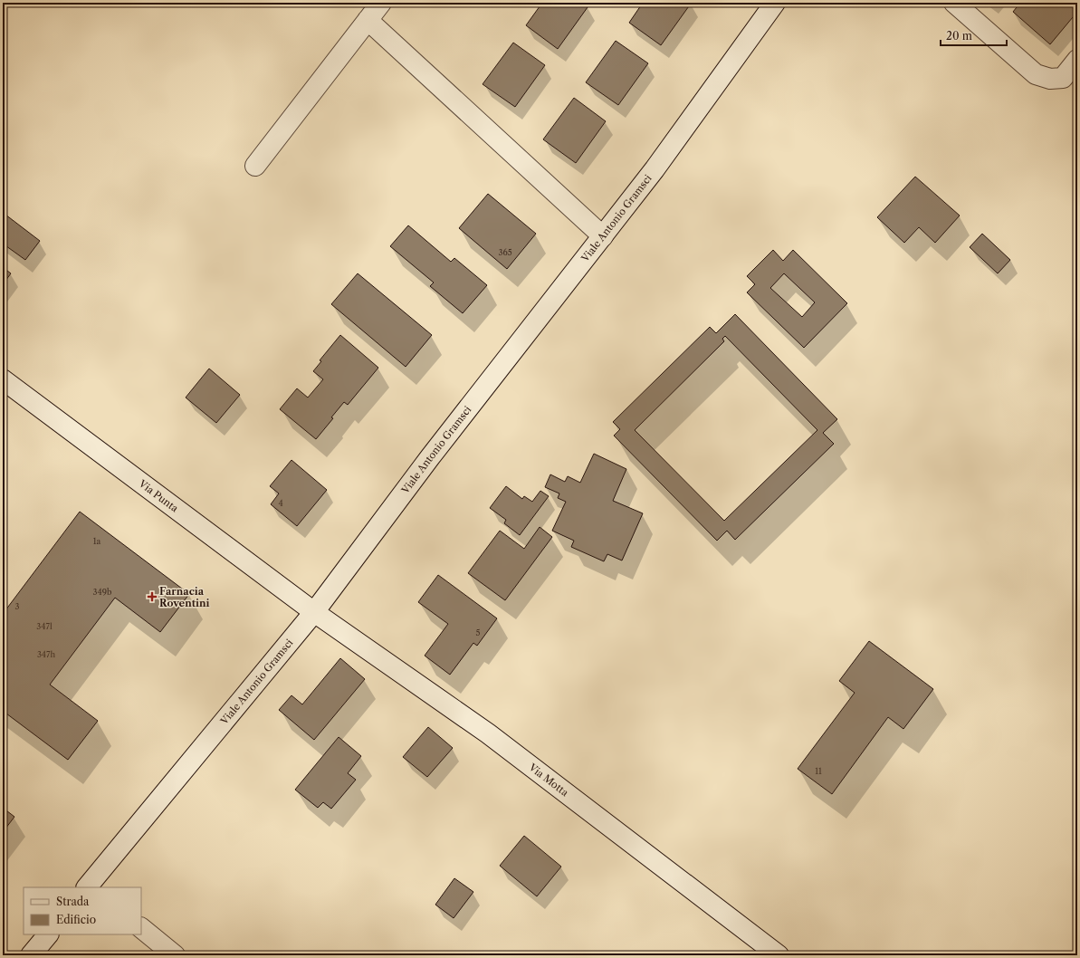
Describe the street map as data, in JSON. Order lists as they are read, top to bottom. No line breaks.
{"streets":{"street":["Viale Antonio Gramsci","Via Punta","Via Motta"]},"crossings":[["Viale Antonio Gramsci","Via Punta"],["Viale Antonio Gramsci","Via Motta"],["Via Punta","Via Motta"]],"places":{"health":["Farnacia Roventini"]},"house_numbers":["365","4","1a","349b","3","347l","5","347h","11"],"legend":["Strada","Edificio"],"scale_bar":"20 m"}
